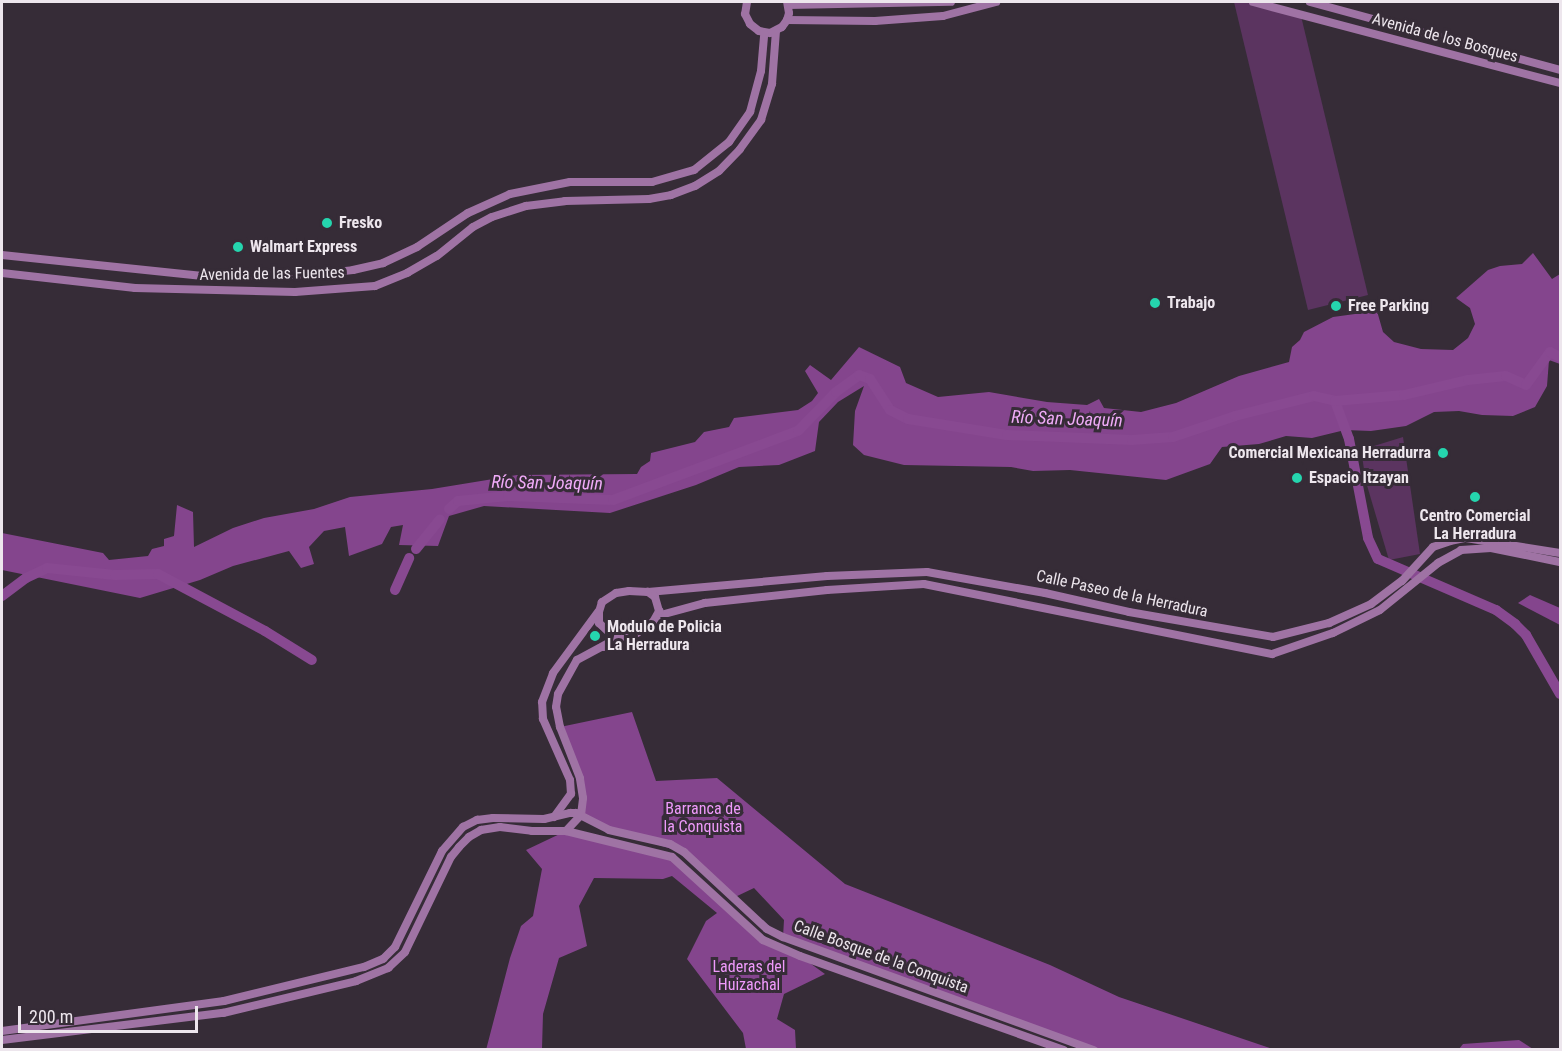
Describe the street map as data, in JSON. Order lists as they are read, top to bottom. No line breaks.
{"streets":{"main road":["Avenida de los Bosques","Avenida de las Fuentes","Calle Paseo de la Herradura","Calle Bosque de la Conquista"]},"water":["Río San Joaquín"],"parks":["Barranca de la Conquista","Laderas del Huizachal"],"places":["Fresko","Walmart Express","Trabajo","Free Parking","Comercial Mexicana Herradurra","Espacio Itzayan","Centro Comercial La Herradura","Modulo de Policia La Herradura"],"scale_bar":"200 m"}
